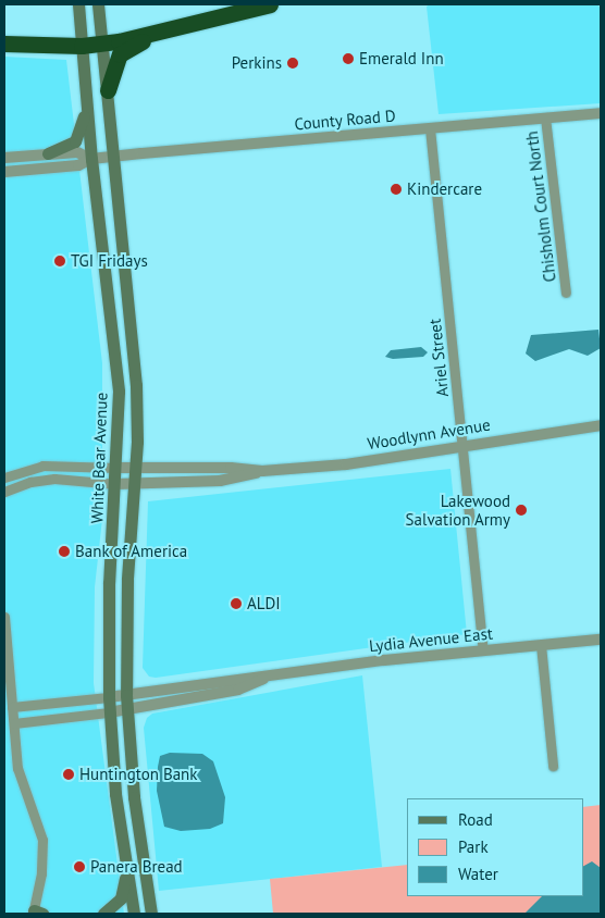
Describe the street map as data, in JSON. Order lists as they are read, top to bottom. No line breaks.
{"streets":{"main road":["White Bear Avenue"],"street":["County Road D","Chisholm Court North","Ariel Street","Woodlynn Avenue","Lydia Avenue East"]},"crossings":[["County Road D","Chisholm Court North"],["County Road D","Ariel Street"],["County Road D","White Bear Avenue"],["Ariel Street","Woodlynn Avenue"],["Ariel Street","Lydia Avenue East"],["Woodlynn Avenue","White Bear Avenue"],["White Bear Avenue","Lydia Avenue East"]],"places":["Emerald Inn","Perkins","Kindercare","TGI Fridays","Lakewood Salvation Army","Bank of America","ALDI","Huntington Bank","Panera Bread"],"legend":["Road","Park","Water"]}
